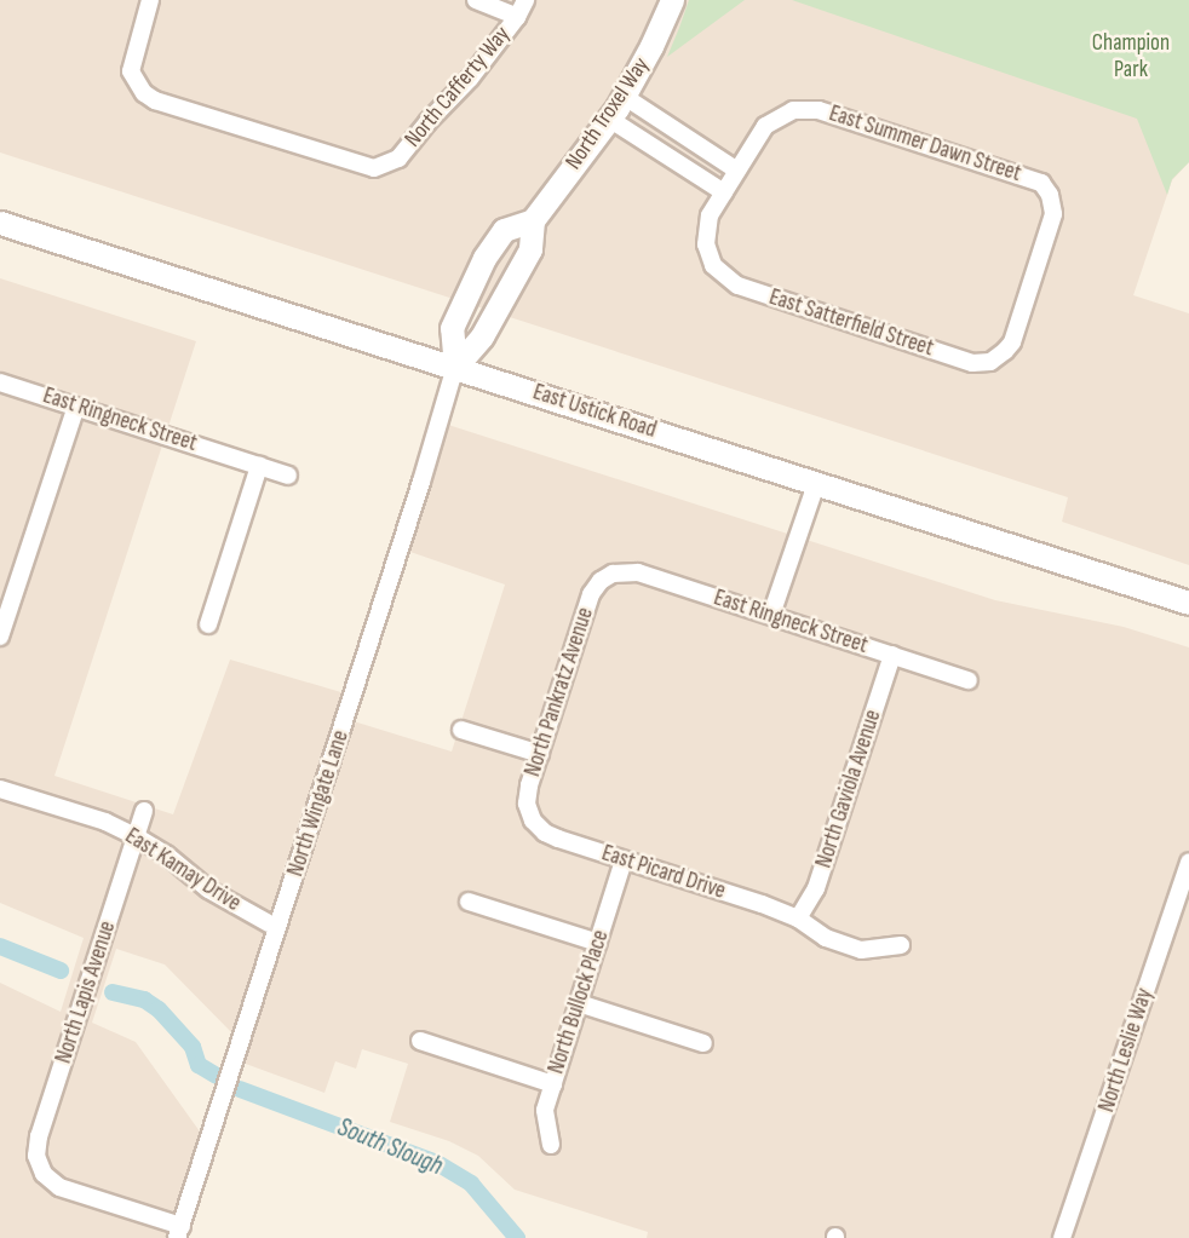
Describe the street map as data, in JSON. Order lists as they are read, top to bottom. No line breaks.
{"streets":{"main road":["North Troxel Way","East Ustick Road"],"street":["North Cafferty Way","East Summer Dawn Street","East Satterfield Street","East Ringneck Street","North Pankratz Avenue","North Gaviola Avenue","North Wingate Lane","East Kamay Drive","East Picard Drive","North Lapis Avenue","North Bullock Place","North Leslie Way"]},"crossings":[["North Troxel Way","East Ustick Road"],["North Troxel Way","North Wingate Lane"],["East Summer Dawn Street","East Satterfield Street"],["East Ustick Road","North Wingate Lane"],["East Ringneck Street","North Pankratz Avenue"],["East Ringneck Street","North Gaviola Avenue"],["North Pankratz Avenue","East Picard Drive"],["North Gaviola Avenue","East Picard Drive"],["North Wingate Lane","North Lapis Avenue"],["East Kamay Drive","North Lapis Avenue"],["East Picard Drive","North Bullock Place"]],"water":["South Slough"],"parks":["Champion Park"]}
